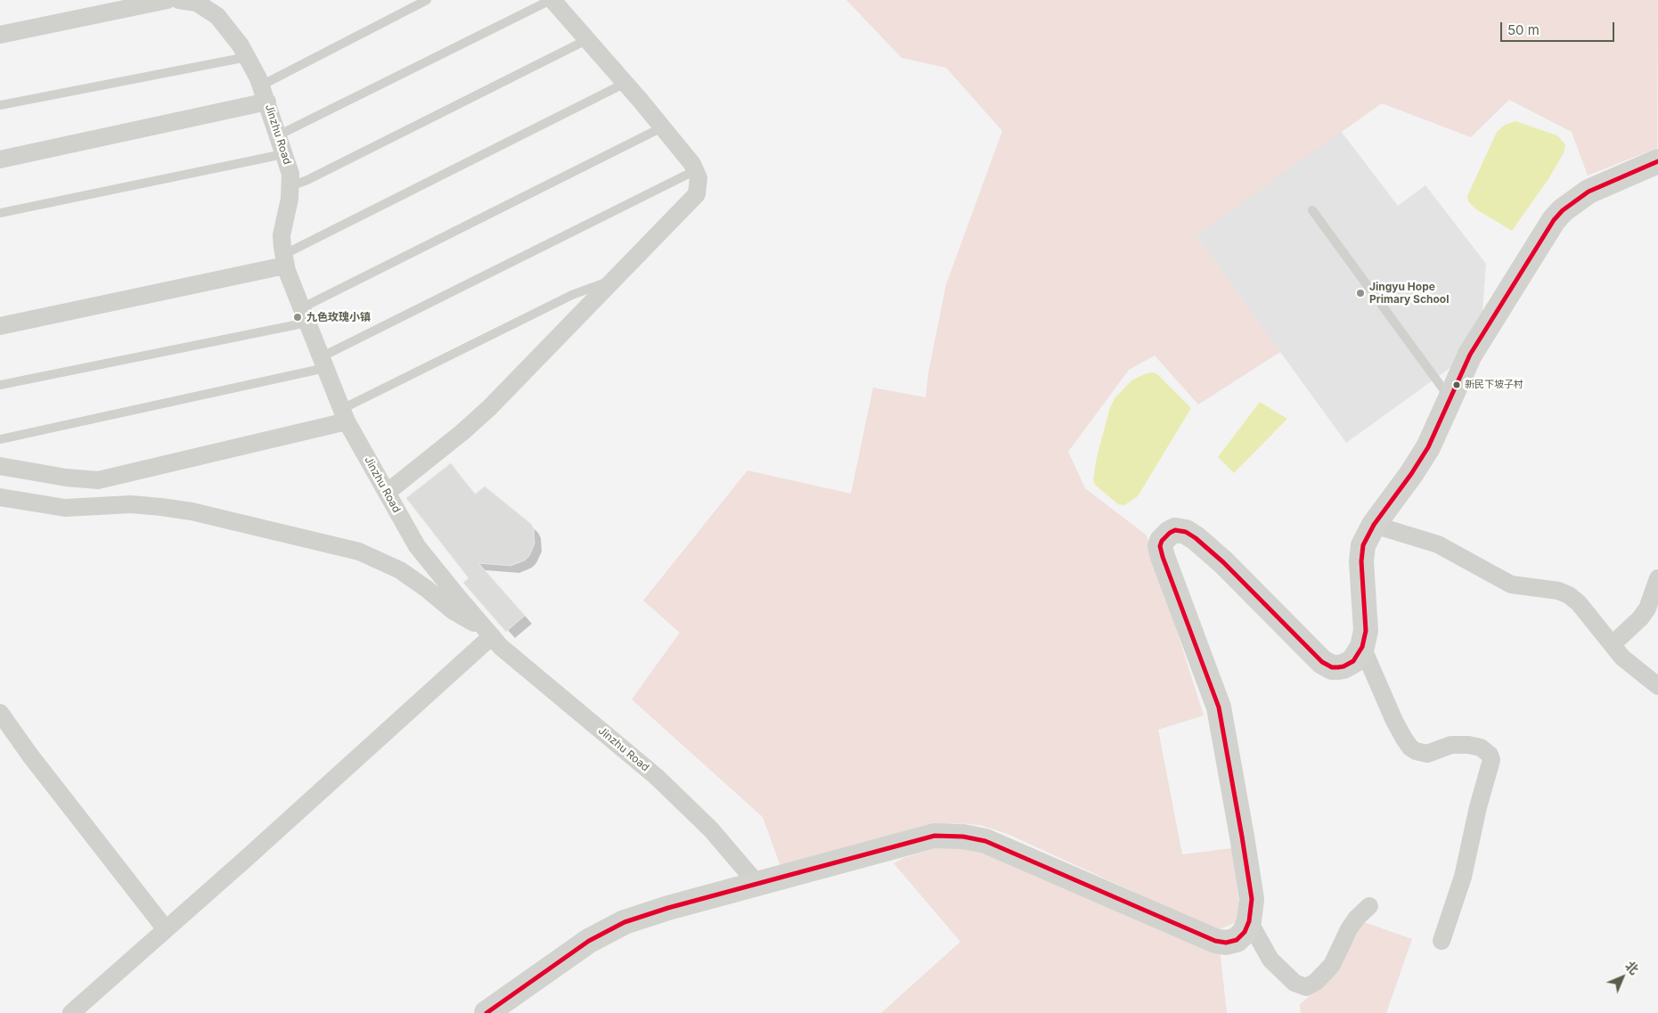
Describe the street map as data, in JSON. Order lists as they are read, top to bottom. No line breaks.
{"streets":{"street":["Jinzhu Road"]},"places":["Jingyu Hope Primary School","九色玫瑰小镇","新民下坡子村"],"scale_bar":"50 m","north":"top right"}
